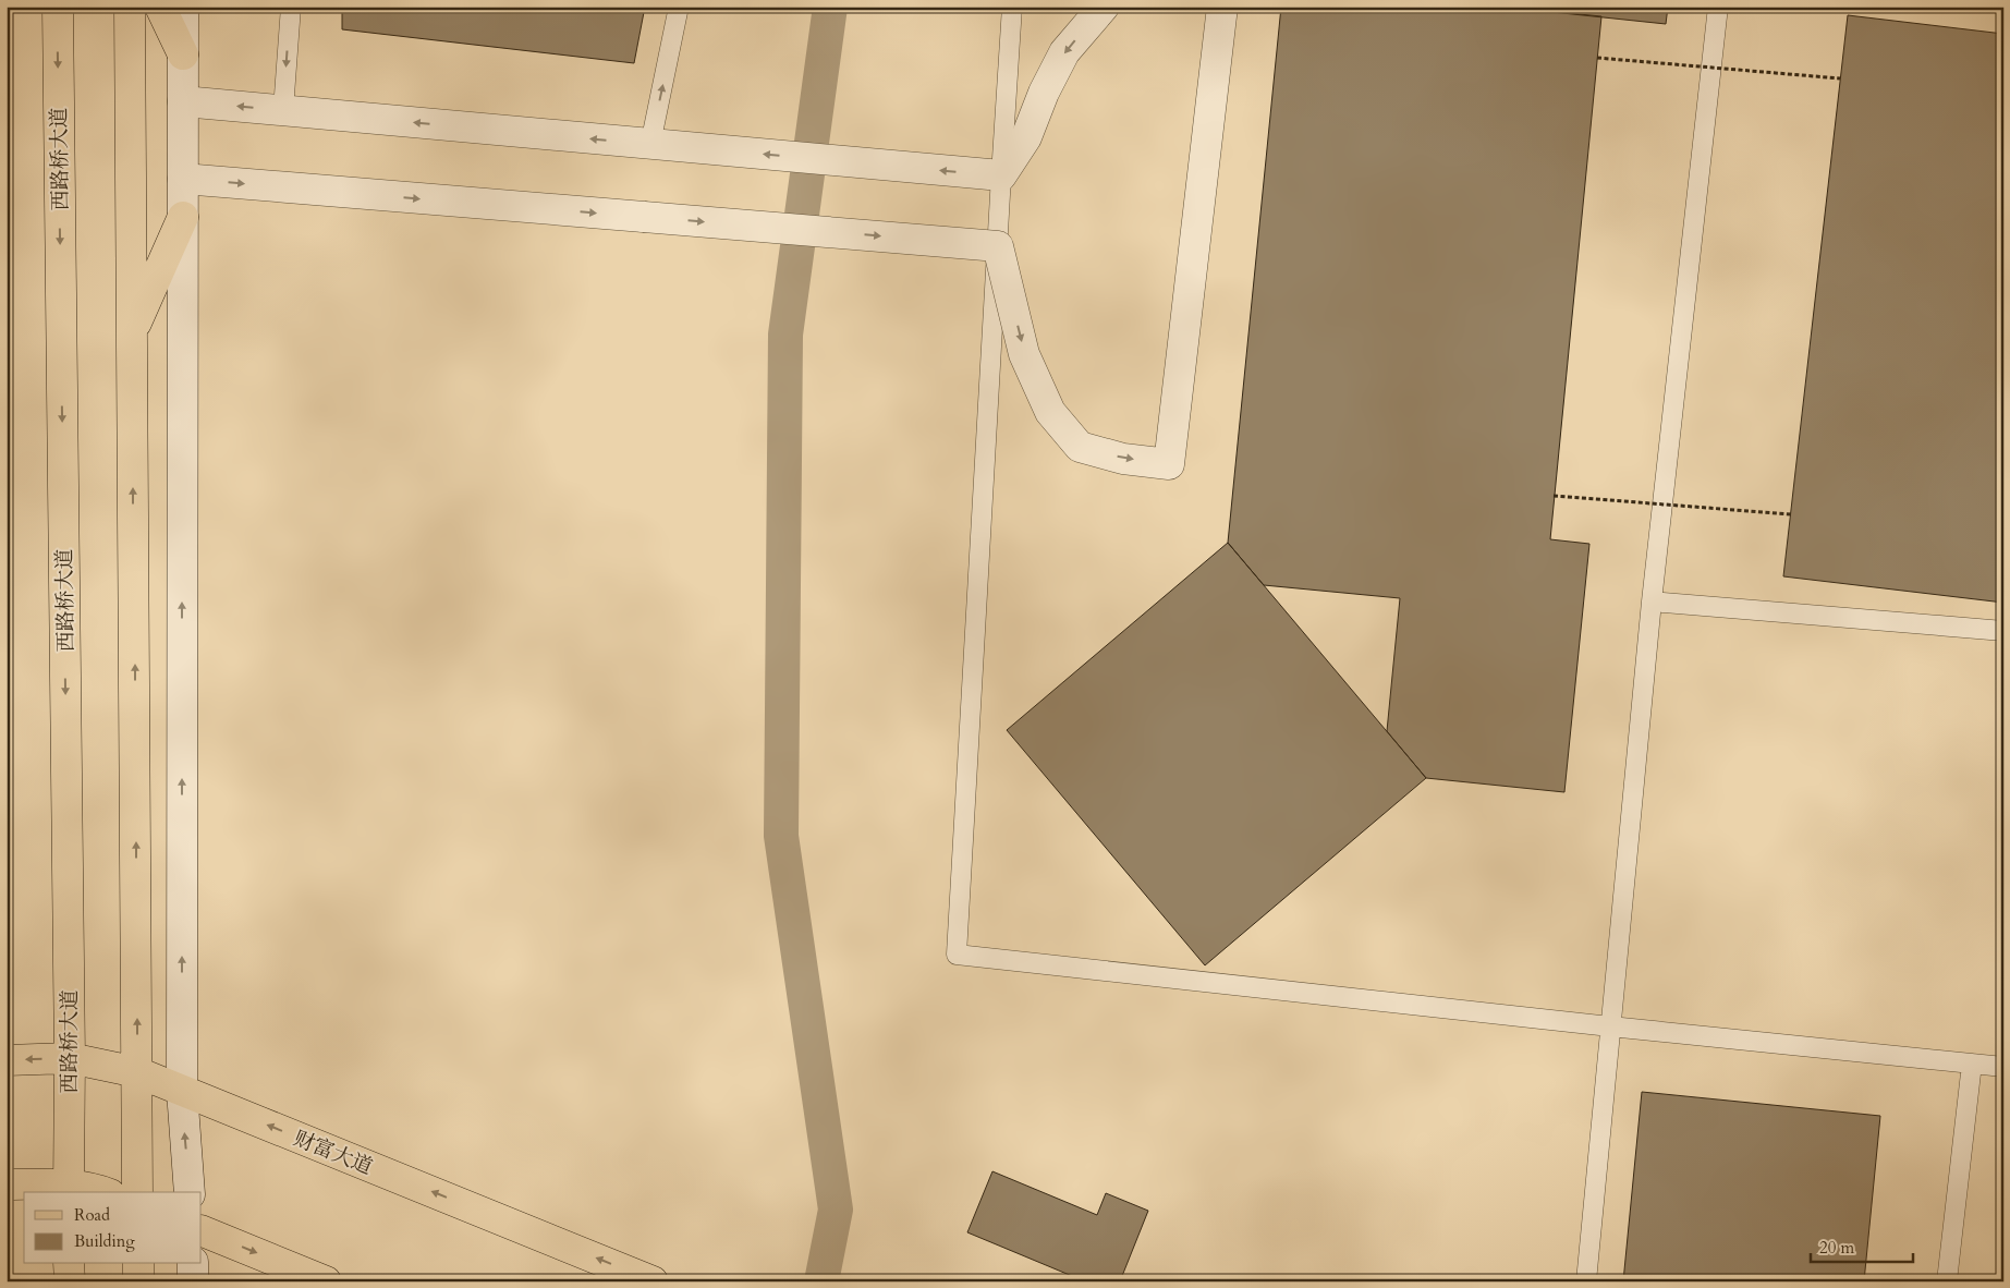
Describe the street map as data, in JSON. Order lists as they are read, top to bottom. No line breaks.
{"streets":{"main road":["西路桥大道","财富大道"]},"crossings":[["西路桥大道","财富大道"]],"legend":["Road","Building"],"scale_bar":"20 m"}
